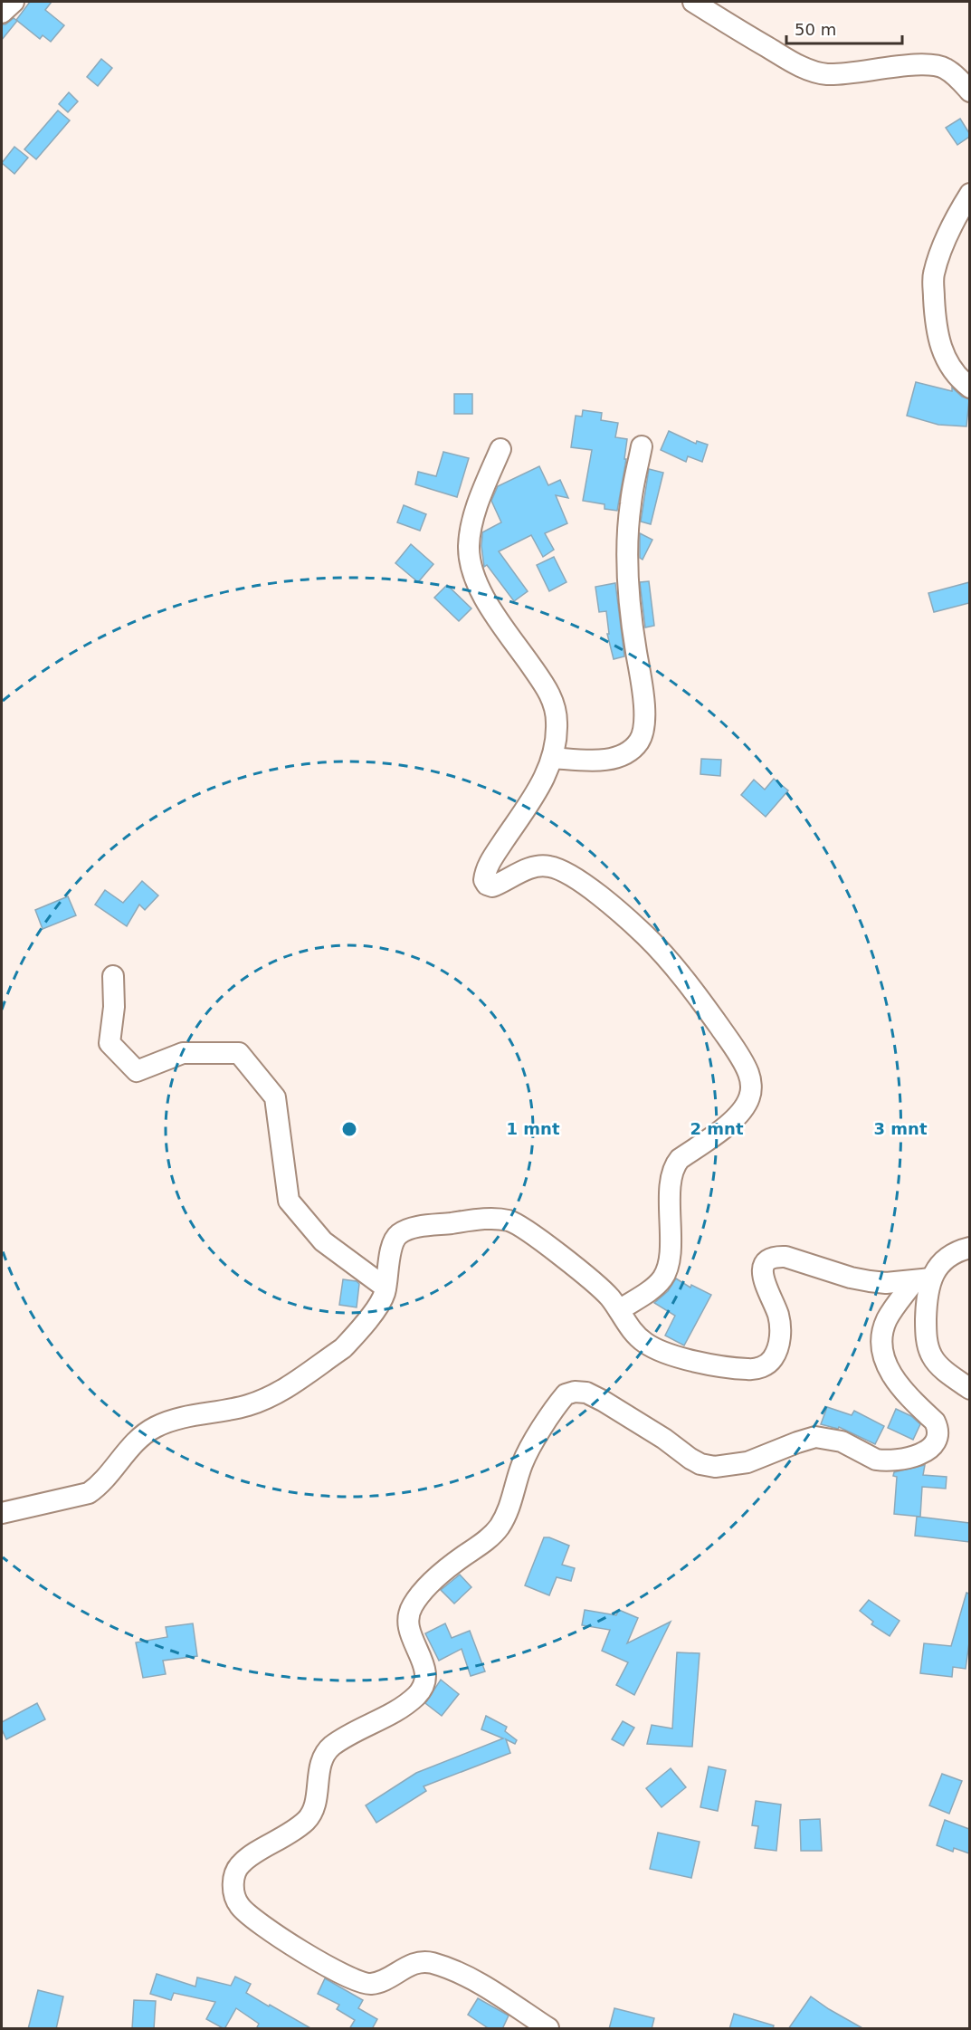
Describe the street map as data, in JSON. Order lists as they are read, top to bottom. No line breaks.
{"scale_bar":"50 m","rings":["1 mnt","2 mnt","3 mnt"]}
